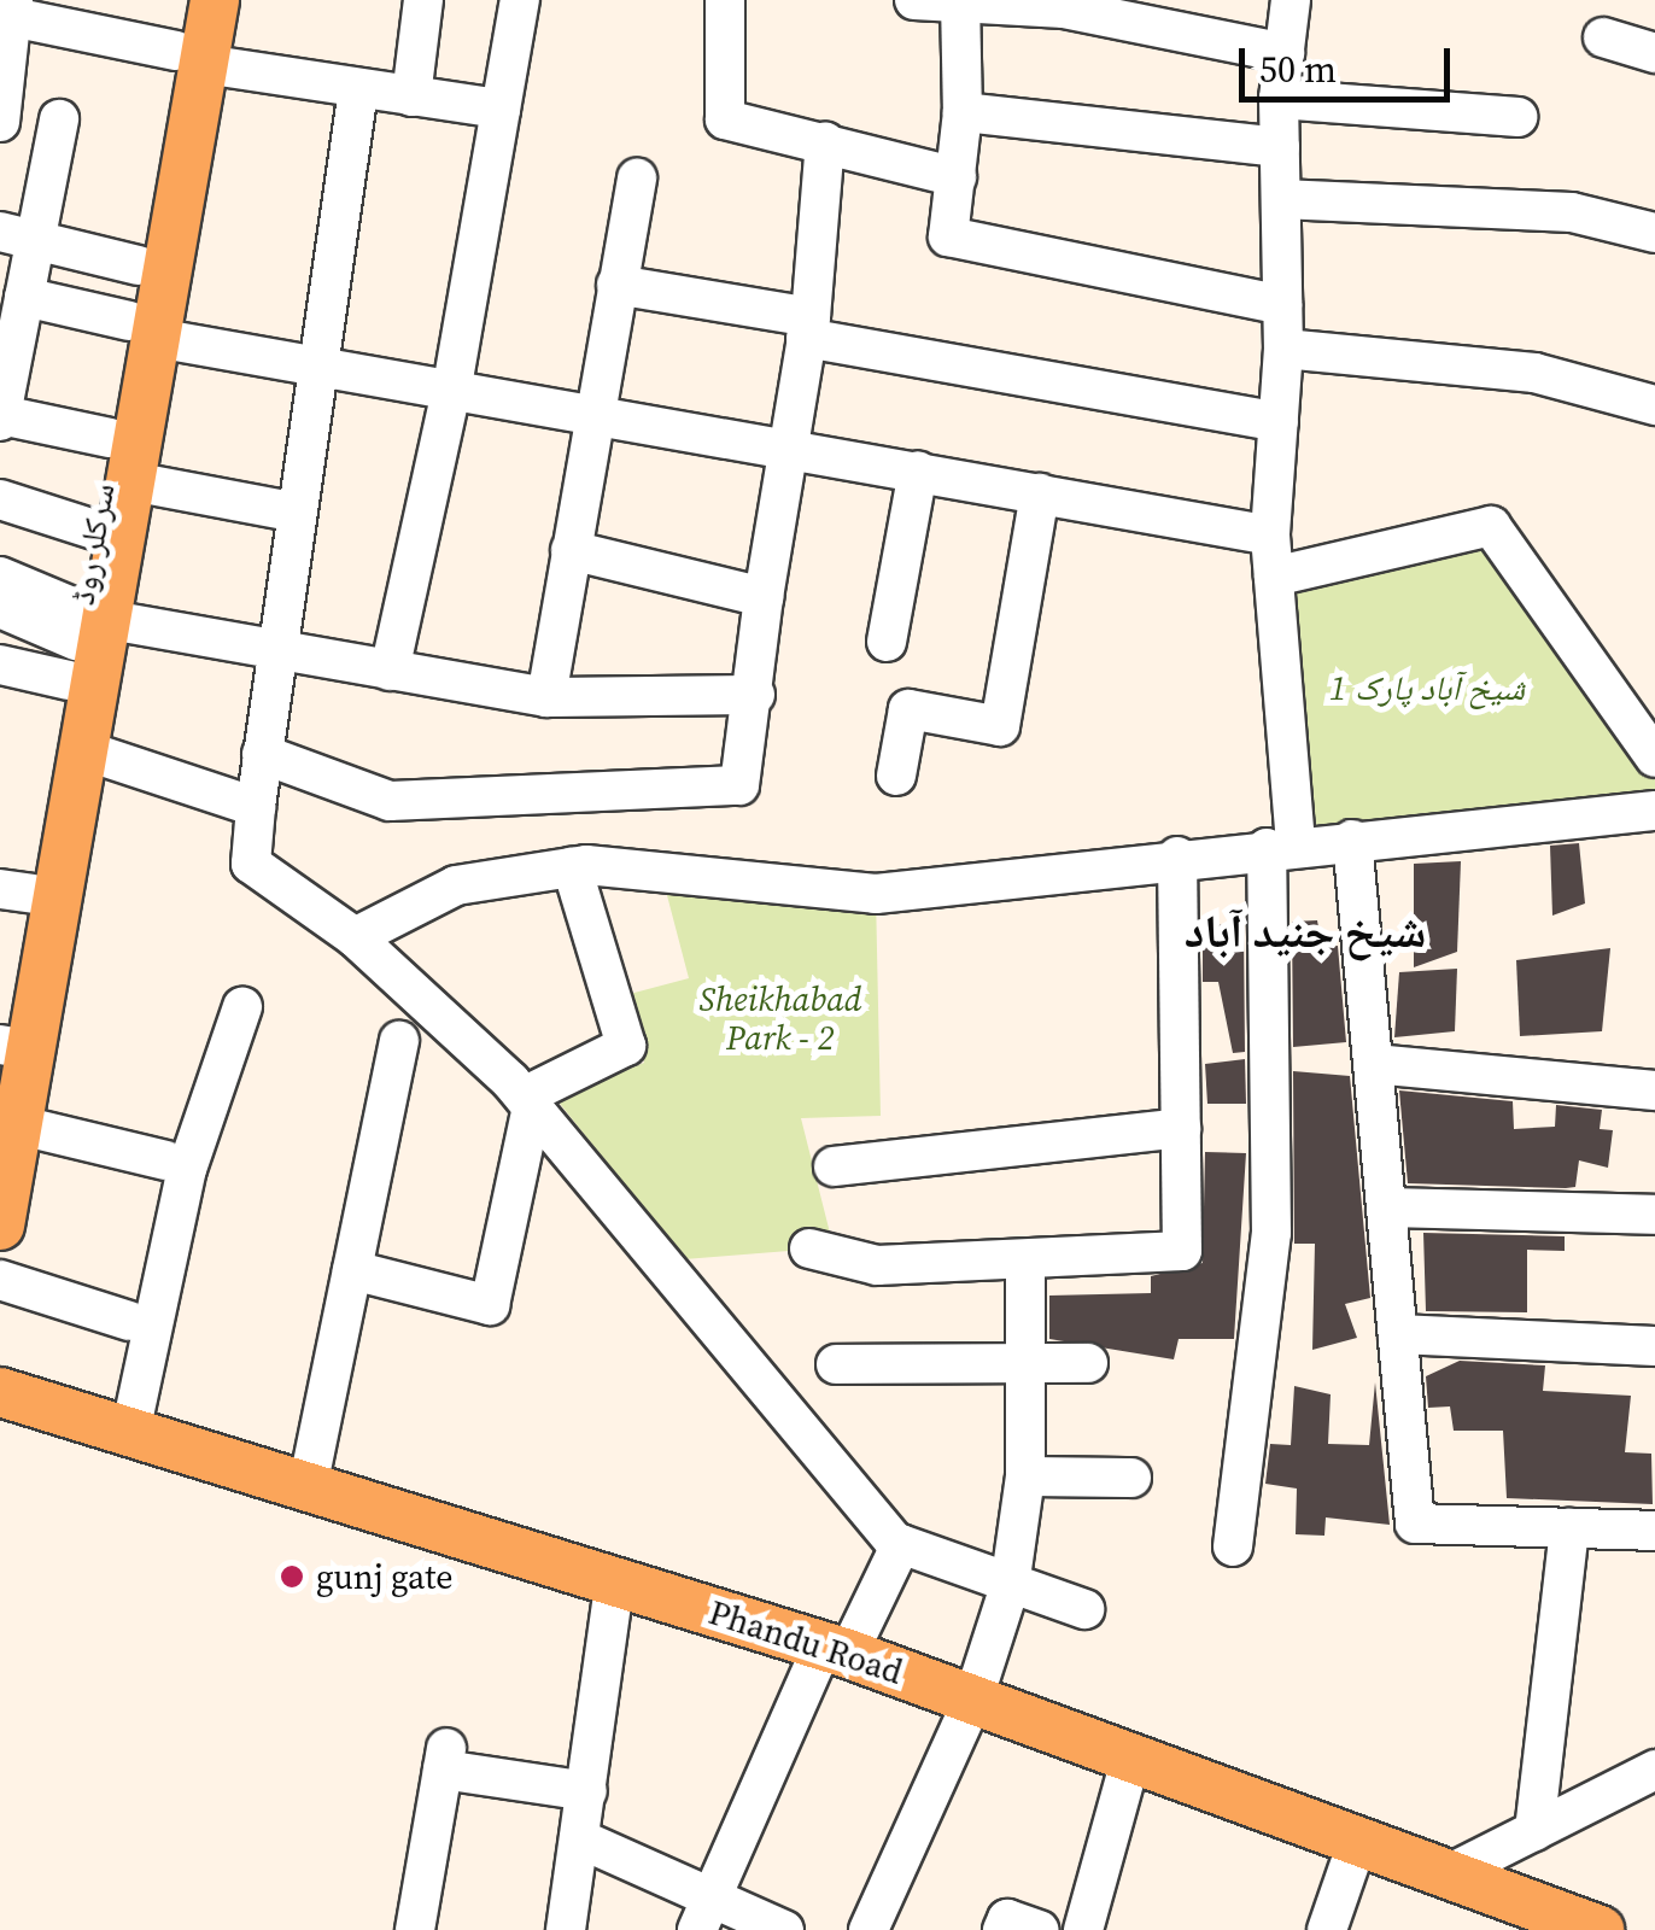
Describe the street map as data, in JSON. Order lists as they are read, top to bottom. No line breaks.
{"streets":{"main road":["سرکلر روڈ","Phandu Road"]},"districts":["شیخ جنید آباد"],"parks":["شیخ آباد پارک 1","Sheikhabad Park - 2"],"places":["gunj gate"],"scale_bar":"50 m"}
